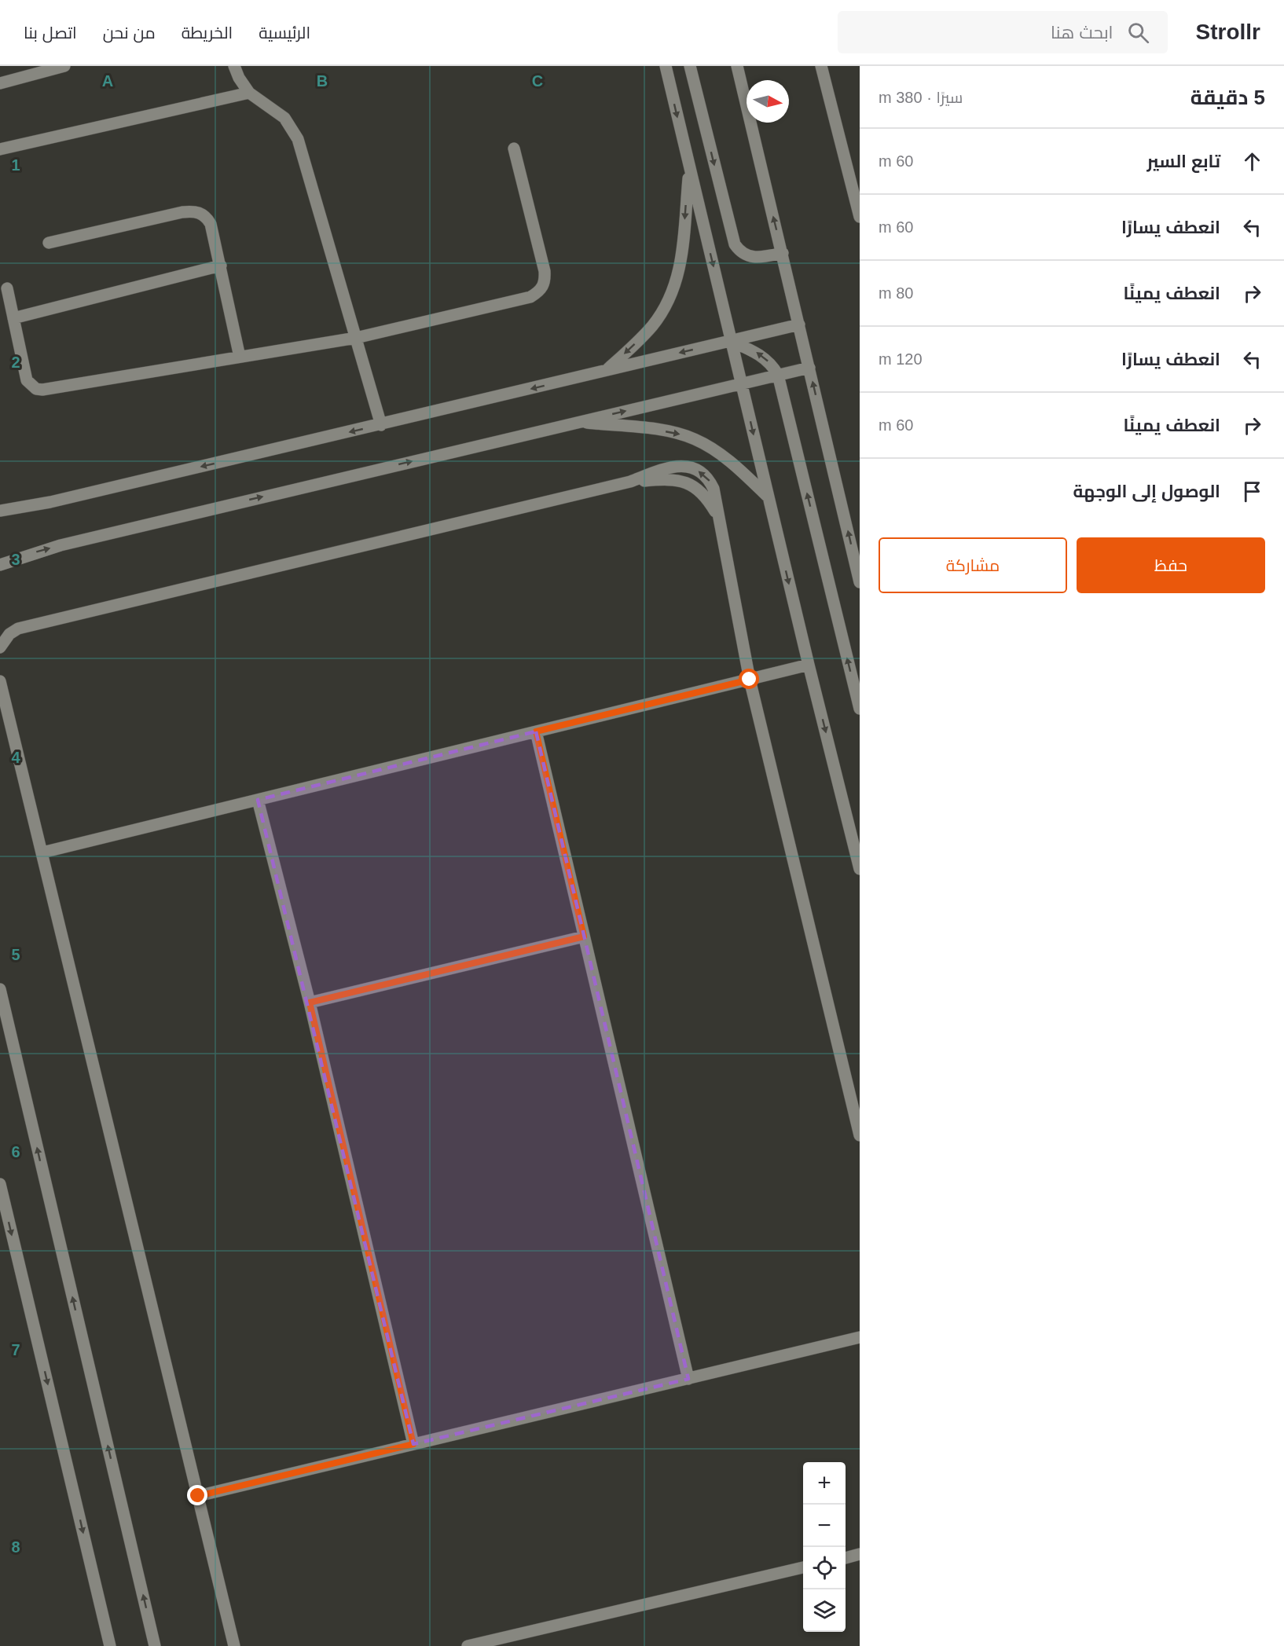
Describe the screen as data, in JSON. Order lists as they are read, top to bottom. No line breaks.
{"north":"right","page":{"header":"Strollr","search":"ابحث هنا","nav":["الرئيسية","الخريطة","من نحن","اتصل بنا"],"heading":["5 دقيقة","سيرًا · 380 m"],"list":[["تابع السير","60 m"],["انعطف يسارًا","60 m"],["انعطف يمينًا","80 m"],["انعطف يسارًا","120 m"],["انعطف يمينًا","60 m"],"الوصول إلى الوجهة"],"buttons":["حفظ","مشاركة"],"map_buttons":["+","−"]},"grid":{"columns":["A","B","C"],"rows":["1","2","3","4","5","6","7","8"]}}
